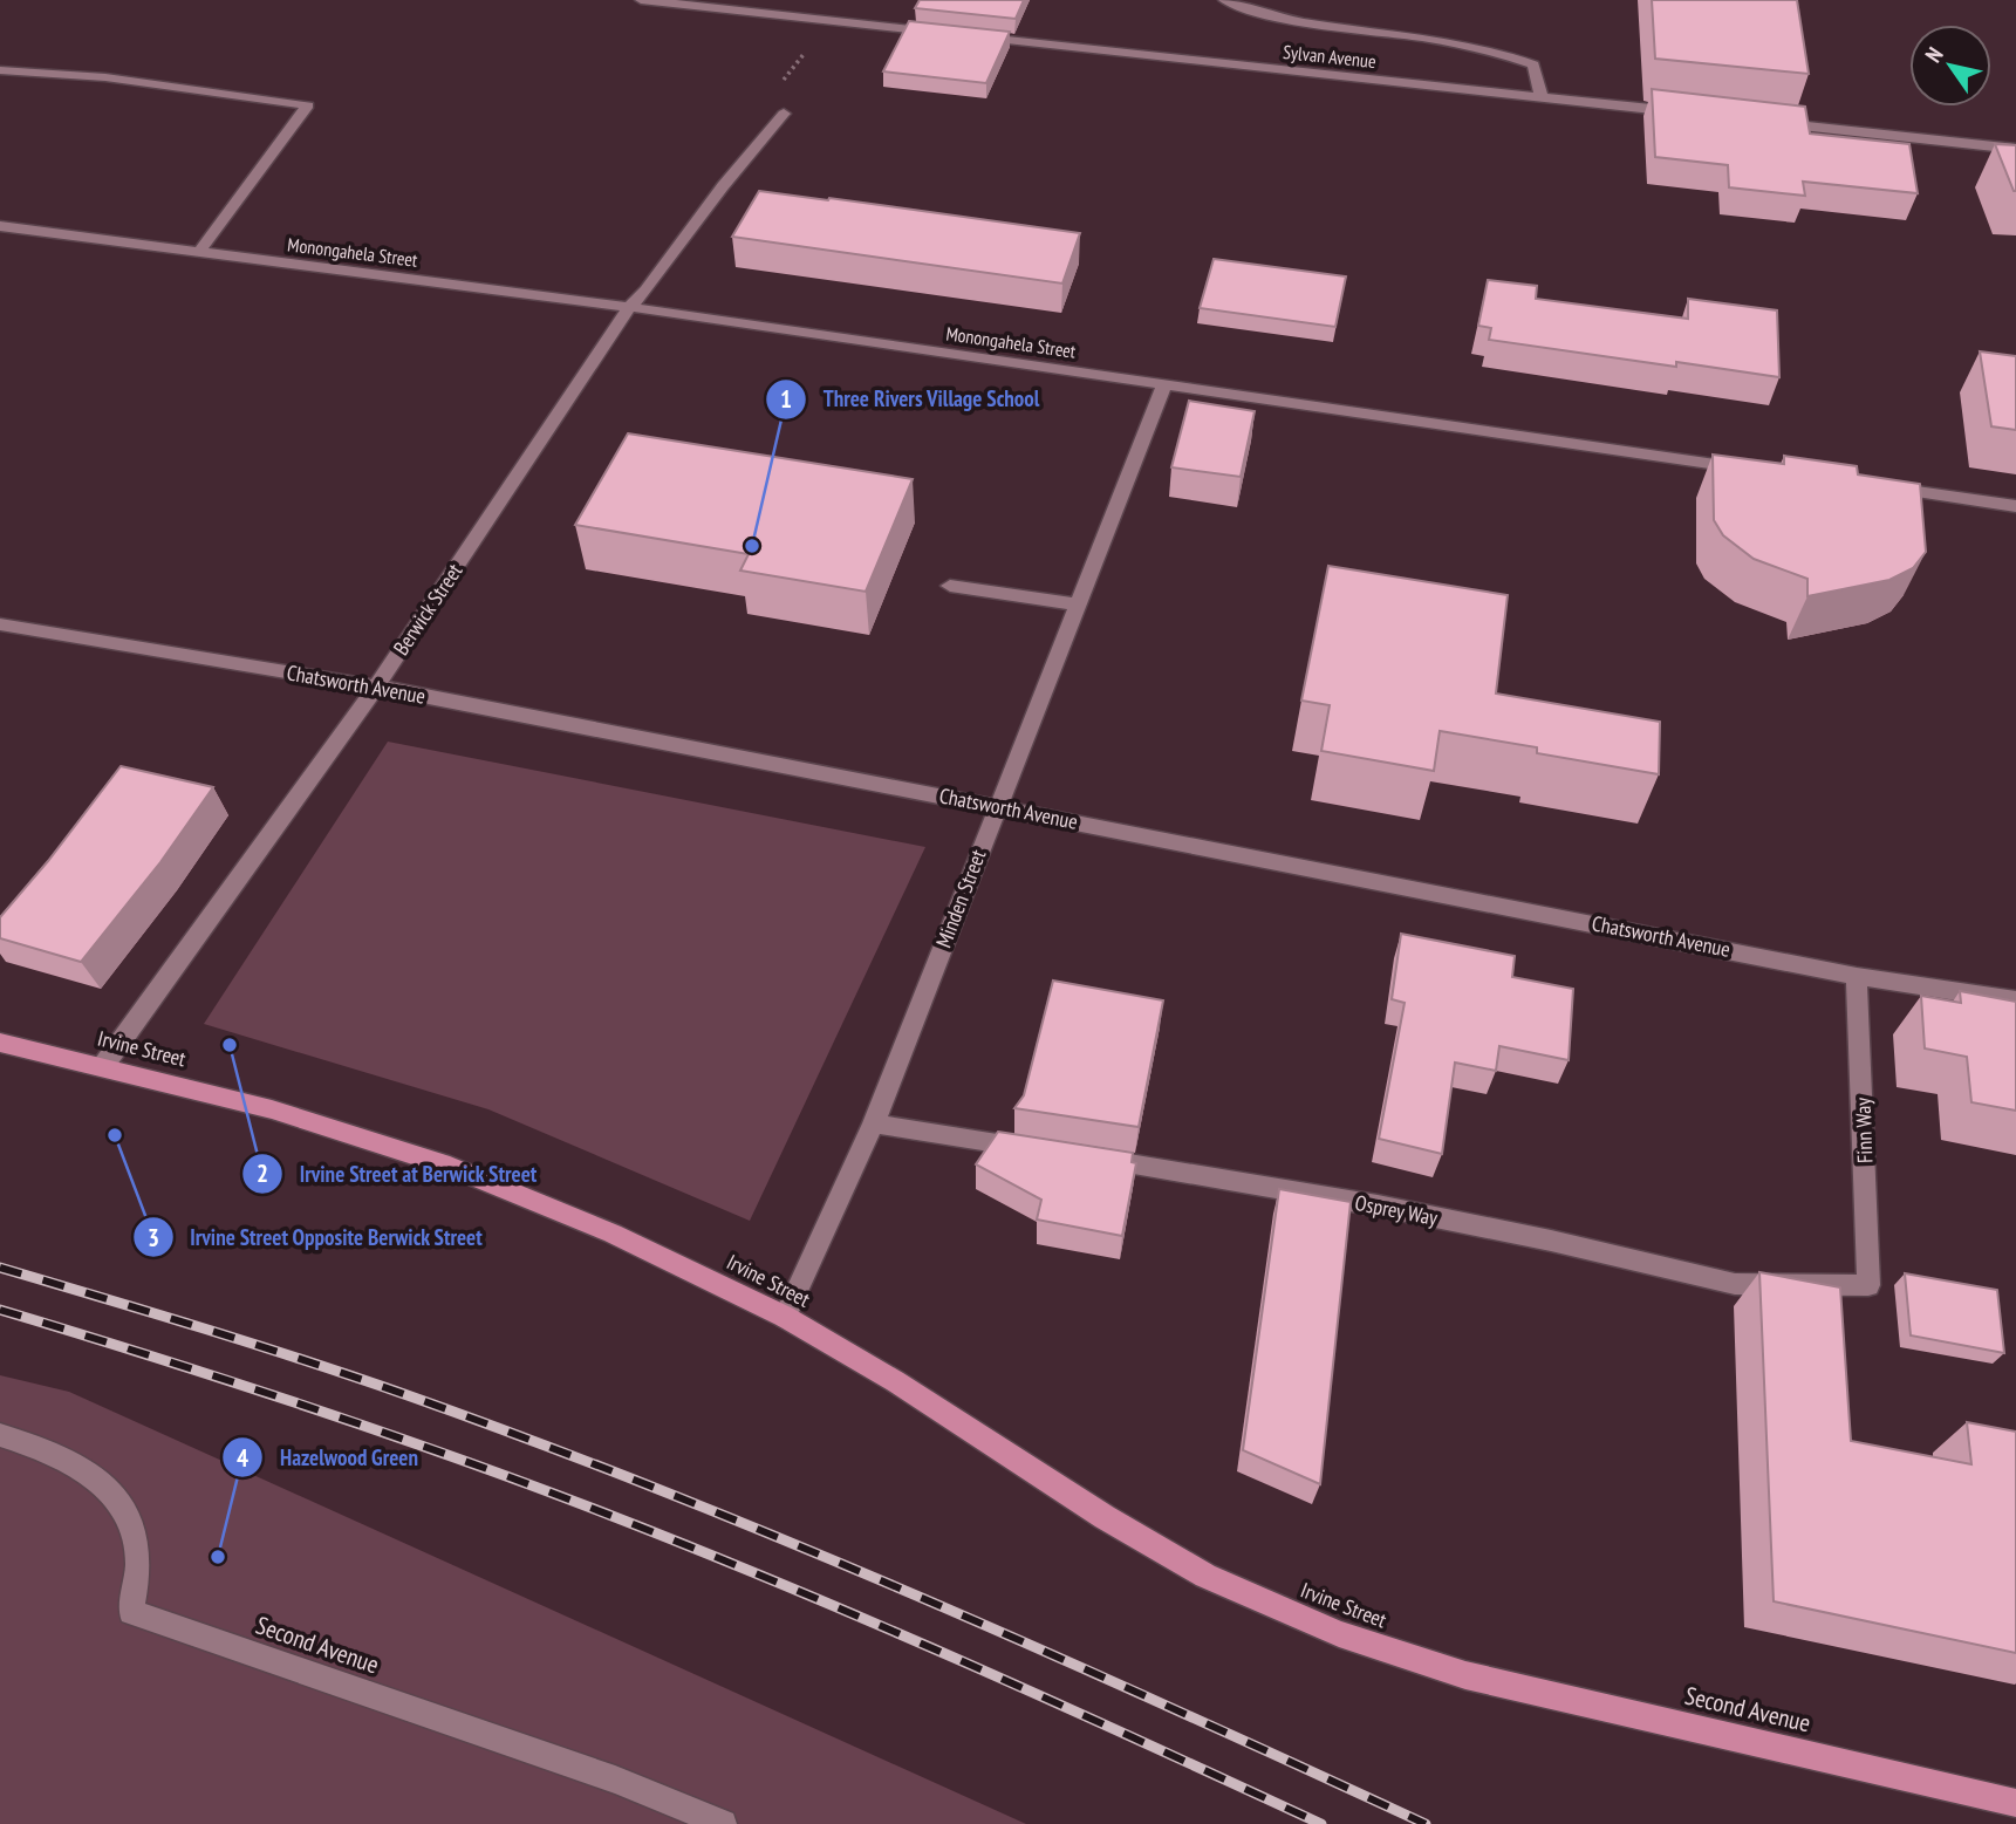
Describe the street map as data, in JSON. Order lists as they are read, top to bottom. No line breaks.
{"streets":{"main road":["Irvine Street","Second Avenue"],"street":["Sylvan Avenue","Monongahela Street","Berwick Street","Chatsworth Avenue","Minden Street","Finn Way","Osprey Way"]},"crossings":[["Monongahela Street","Berwick Street"],["Monongahela Street","Minden Street"],["Berwick Street","Chatsworth Avenue"],["Berwick Street","Irvine Street"],["Chatsworth Avenue","Minden Street"],["Chatsworth Avenue","Finn Way"],["Minden Street","Irvine Street"],["Irvine Street","Second Avenue"],["Finn Way","Osprey Way"]],"places":["Three Rivers Village School","Irvine Street at Berwick Street","Irvine Street Opposite Berwick Street","Hazelwood Green"],"north":"top left"}
